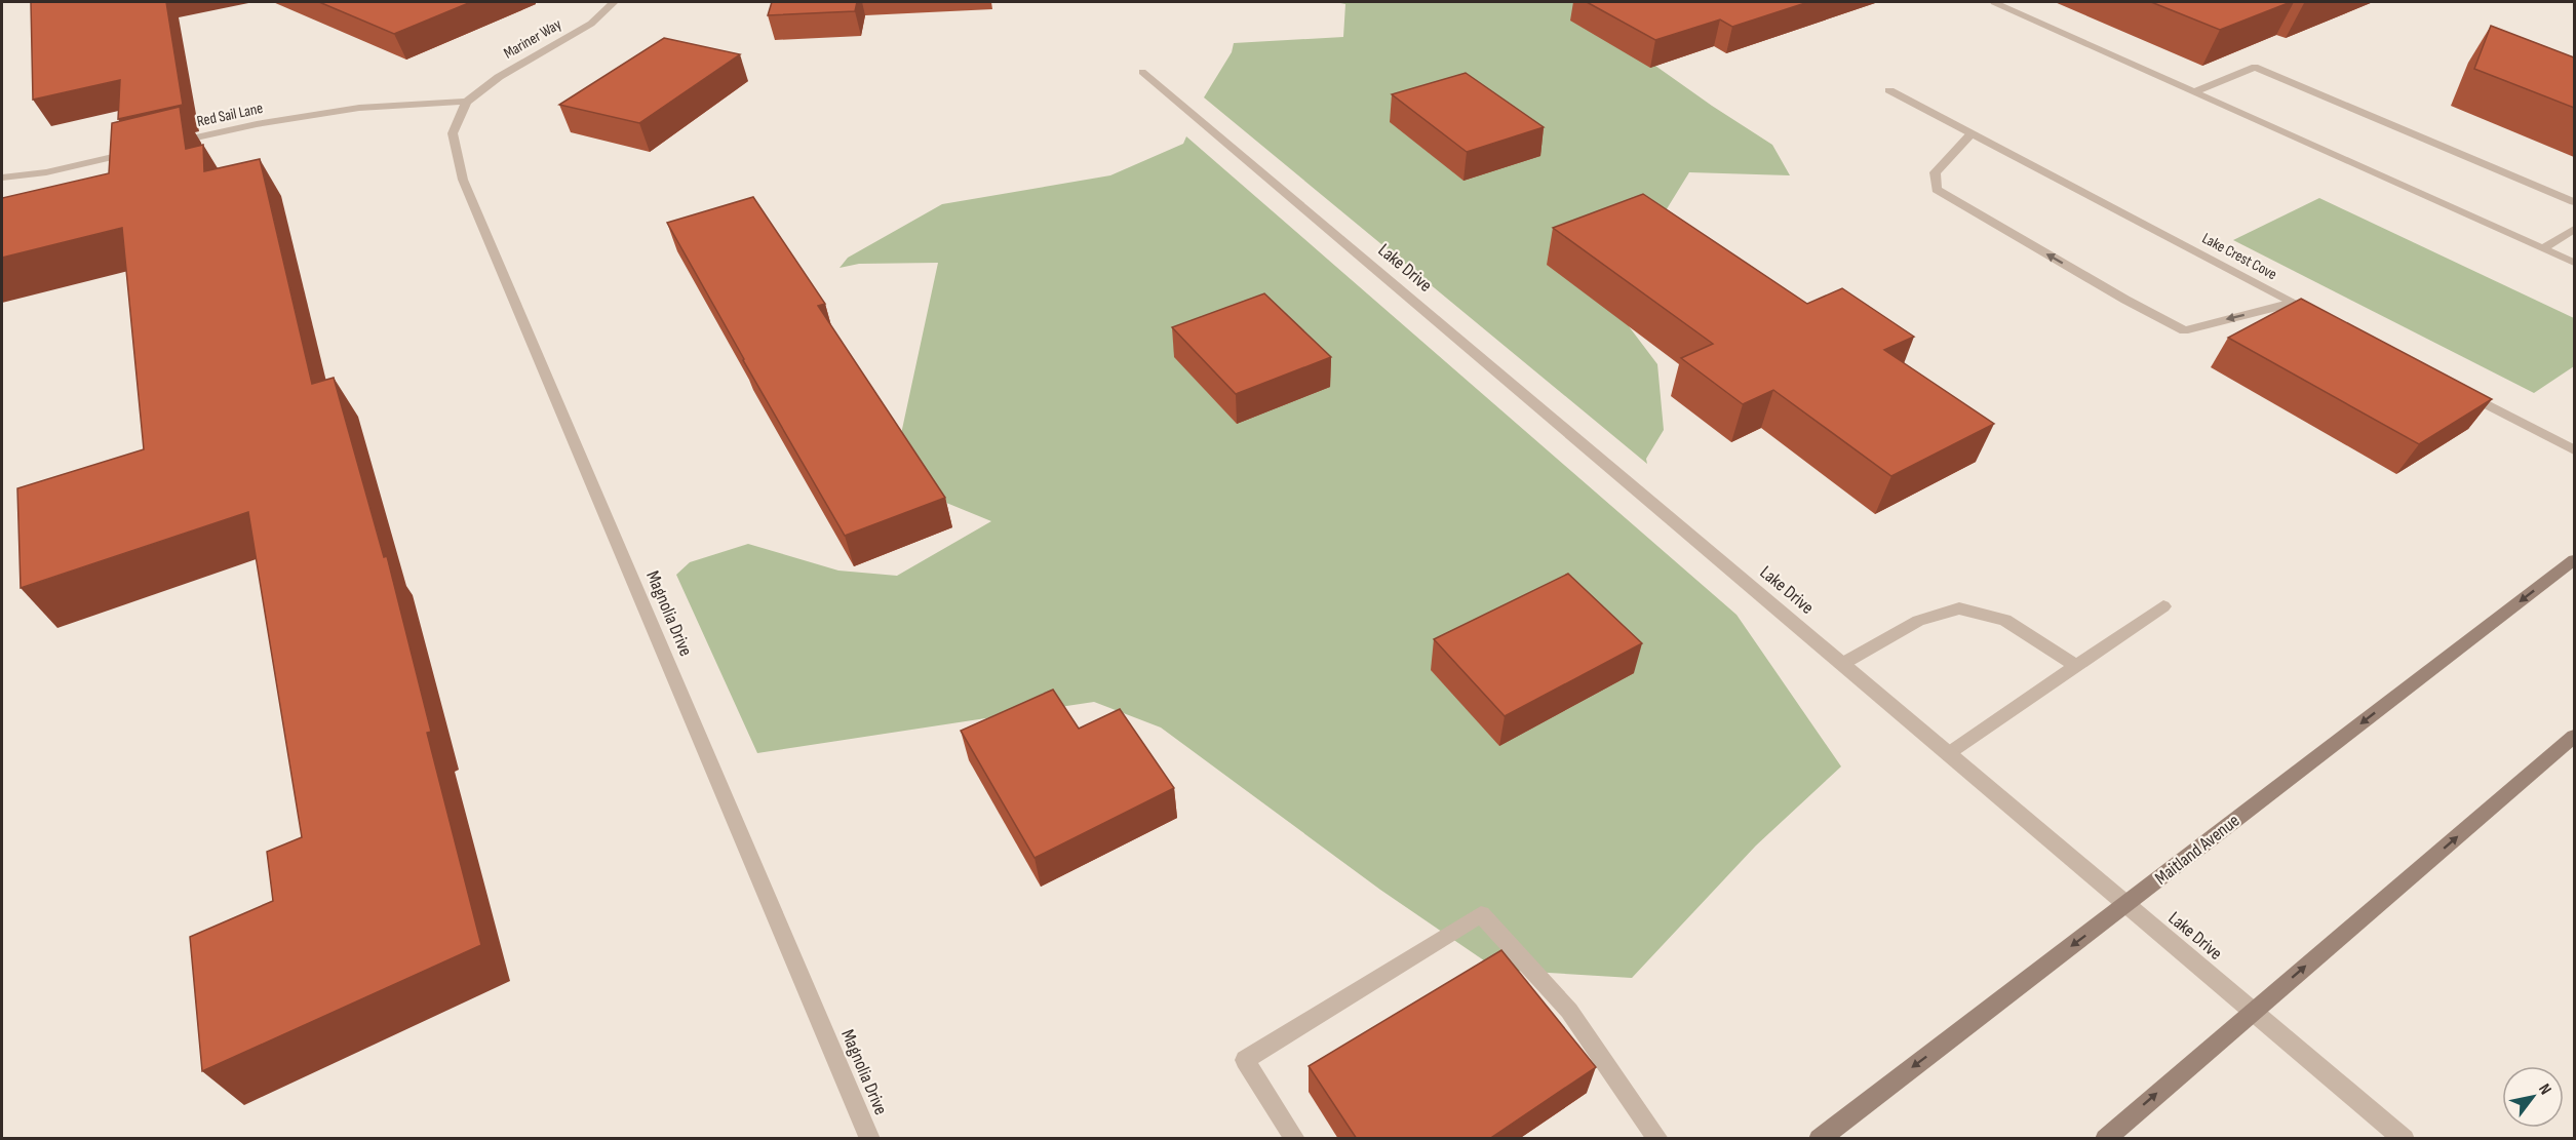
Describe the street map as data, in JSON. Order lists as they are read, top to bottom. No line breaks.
{"streets":{"main road":["Maitland Avenue"],"street":["Mariner Way","Red Sail Lane","Lake Crest Cove","Lake Drive","Magnolia Drive"]},"crossings":[["Mariner Way","Red Sail Lane"],["Mariner Way","Magnolia Drive"],["Red Sail Lane","Magnolia Drive"],["Lake Drive","Maitland Avenue"]],"one_way":["Maitland Avenue"],"north":"top right"}
